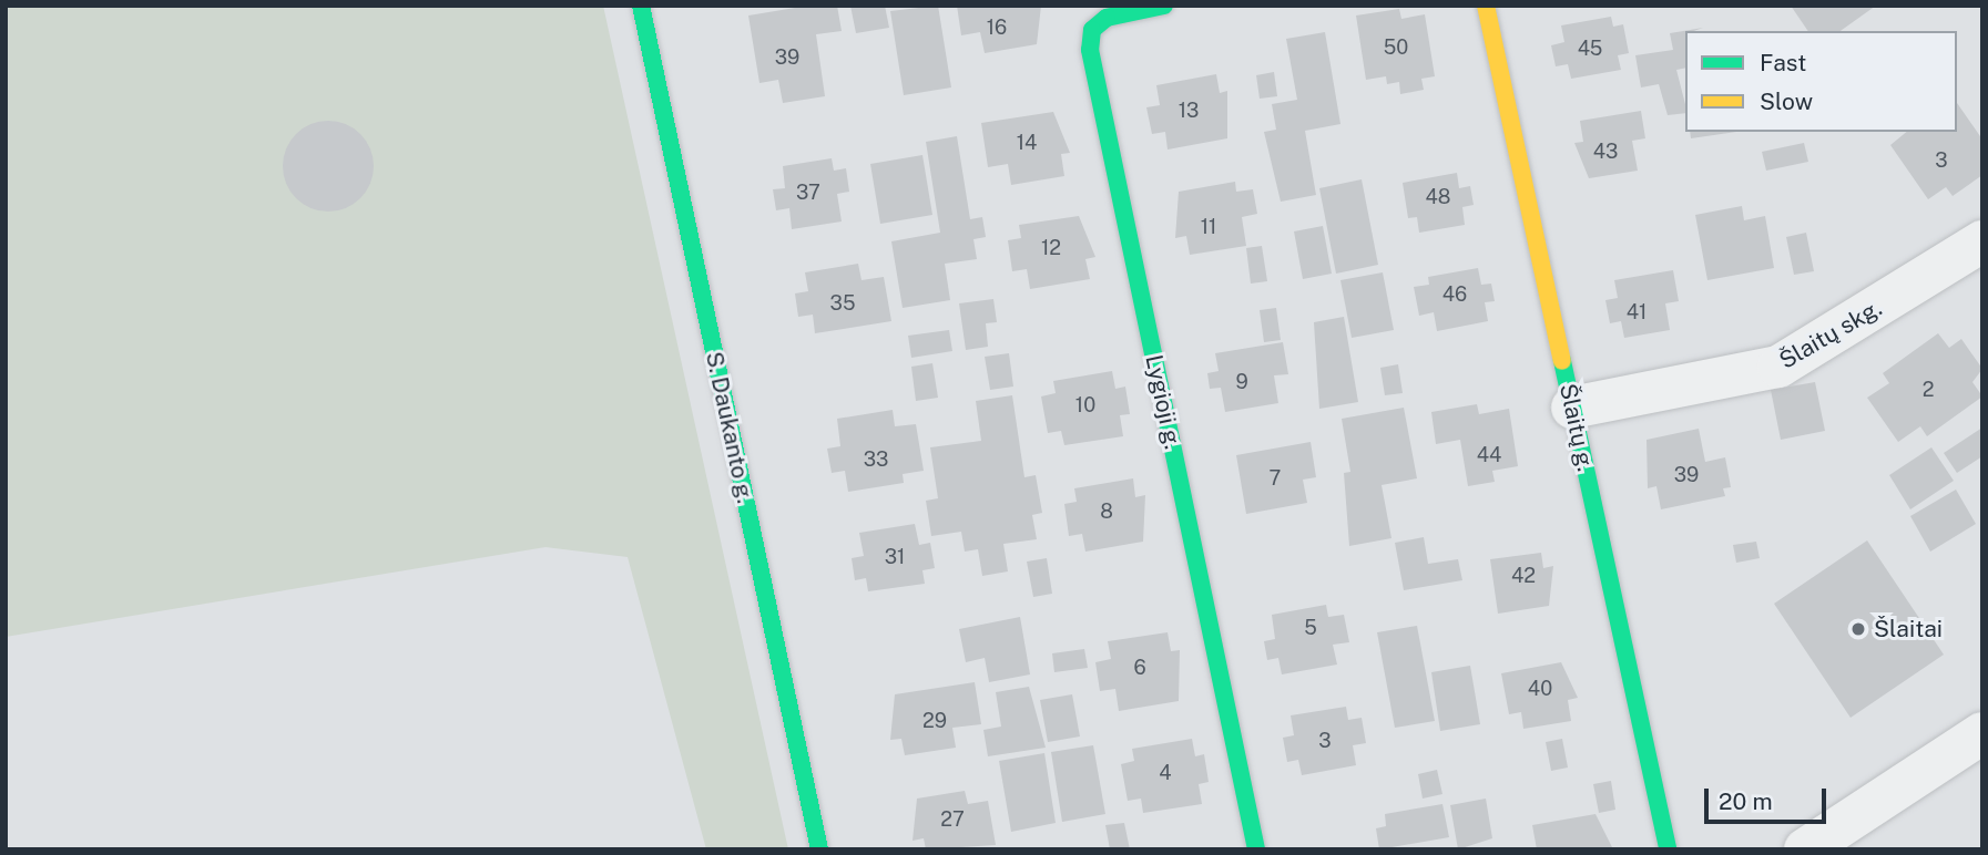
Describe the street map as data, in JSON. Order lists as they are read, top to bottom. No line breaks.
{"streets":{"street":["Šlaitų skg.","Lygioji g.","S. Daukanto g.","Šlaitų g."]},"crossings":[["Šlaitų skg.","Šlaitų g."]],"places":["Šlaitai"],"house_numbers":["16","50","45","39","13","14","43","3","37","48","11","12","46","35","41","9","2","10","44","33","39","7","8","31","42","5","6","40","29","3","4","27"],"legend":["Fast","Slow"],"scale_bar":"20 m"}
